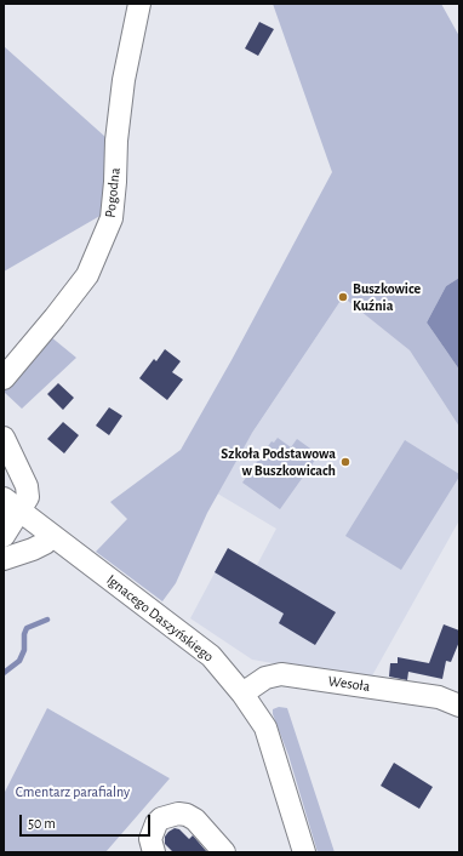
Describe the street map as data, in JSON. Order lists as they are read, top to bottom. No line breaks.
{"streets":{"street":["Pogodna","Ignacego Daszyńskiego","Wesoła"]},"crossings":[["Ignacego Daszyńskiego","Wesoła"]],"parks":["Cmentarz parafialny"],"places":["Buszkowice Kuźnia","Szkoła Podstawowa w Buszkowicach"],"scale_bar":"50 m"}
